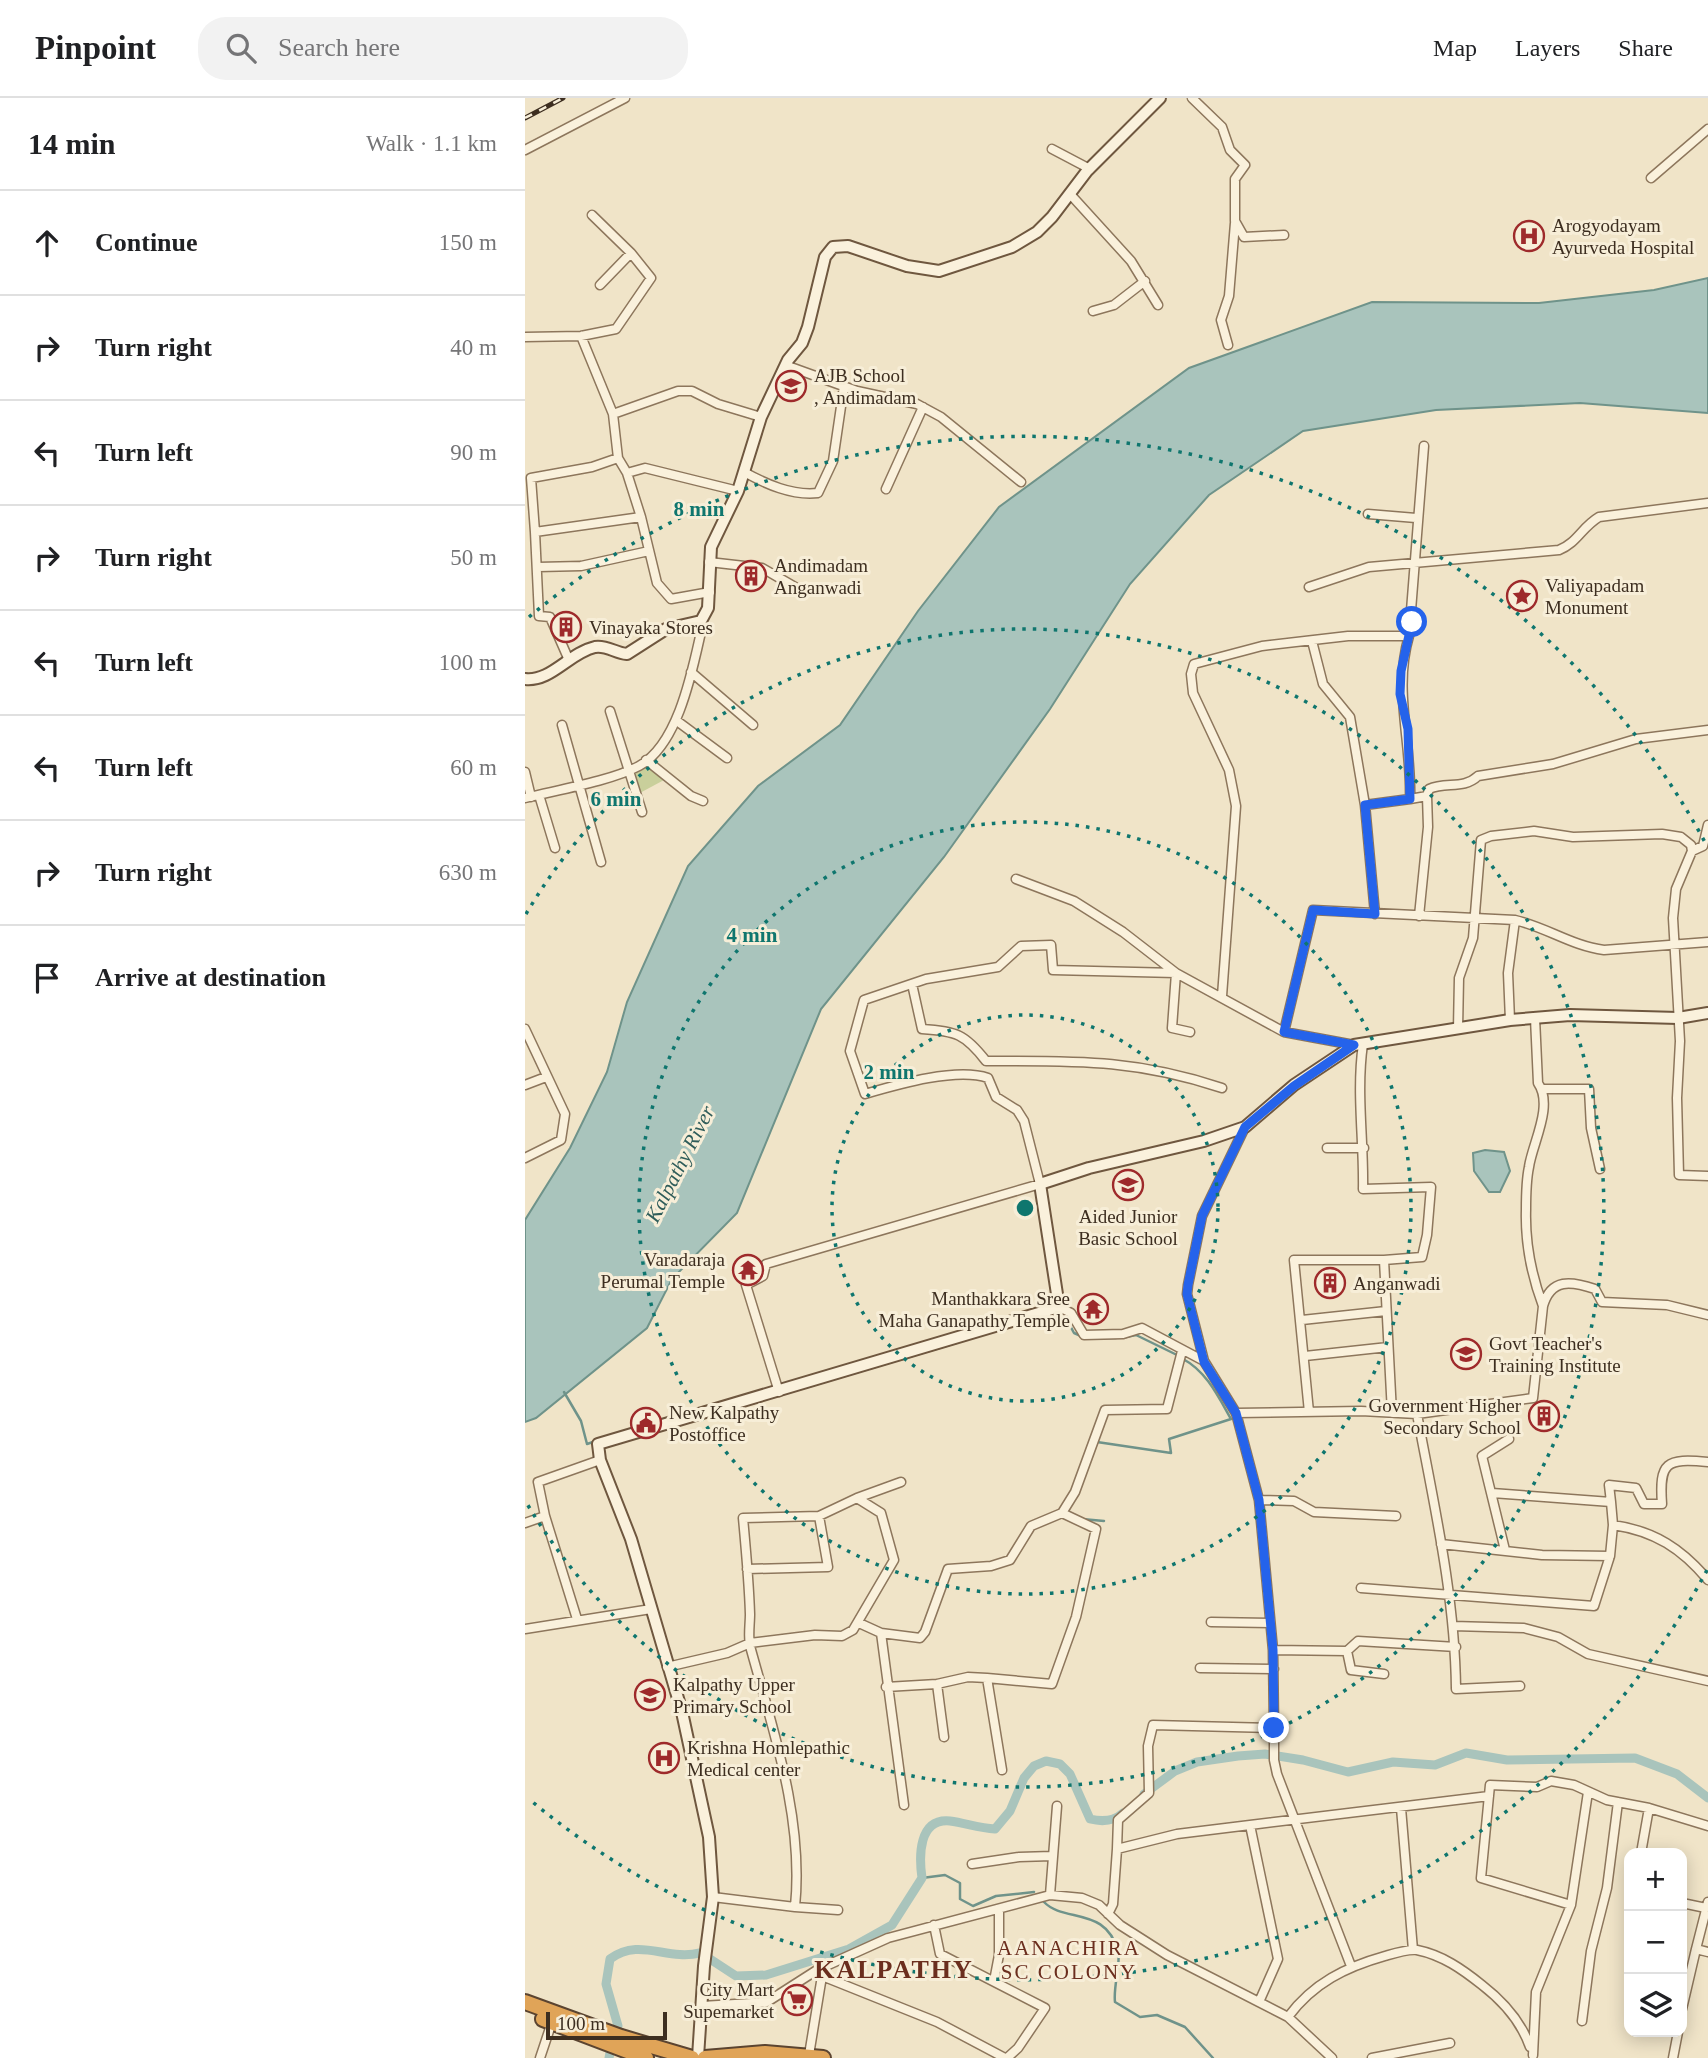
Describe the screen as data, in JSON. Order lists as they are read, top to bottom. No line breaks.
{"districts":["AANACHIRA SC COLONY","KALPATHY"],"water":["Kalpathy River"],"places":{"hospital":["Arogyodayam Ayurveda Hospital","Krishna Homlepathic Medical center"],"school or university":["AJB School , Andimadam","Aided Junior Basic School","Govt Teacher's Training Institute","Kalpathy Upper Primary School"],"building":["Andimadam Anganwadi","Vinayaka Stores","Anganwadi","Government Higher Secondary School"],"place":["Valiyapadam Monument"],"temple":["Varadaraja Perumal Temple","Manthakkara Sree Maha Ganapathy Temple"],"public building":["New Kalpathy Postoffice"],"supermarket":["City Mart Supemarket"]},"scale_bar":"100 m","page":{"header":"Pinpoint","search":"Search here","nav":["Map","Layers","Share"],"heading":["14 min","Walk · 1.1 km"],"list":[["Continue","150 m"],["Turn right","40 m"],["Turn left","90 m"],["Turn right","50 m"],["Turn left","100 m"],["Turn left","60 m"],["Turn right","630 m"],"Arrive at destination"],"map_buttons":["+","−"],"scale":"100 m"},"rings":["8 min","6 min","4 min","2 min"]}
